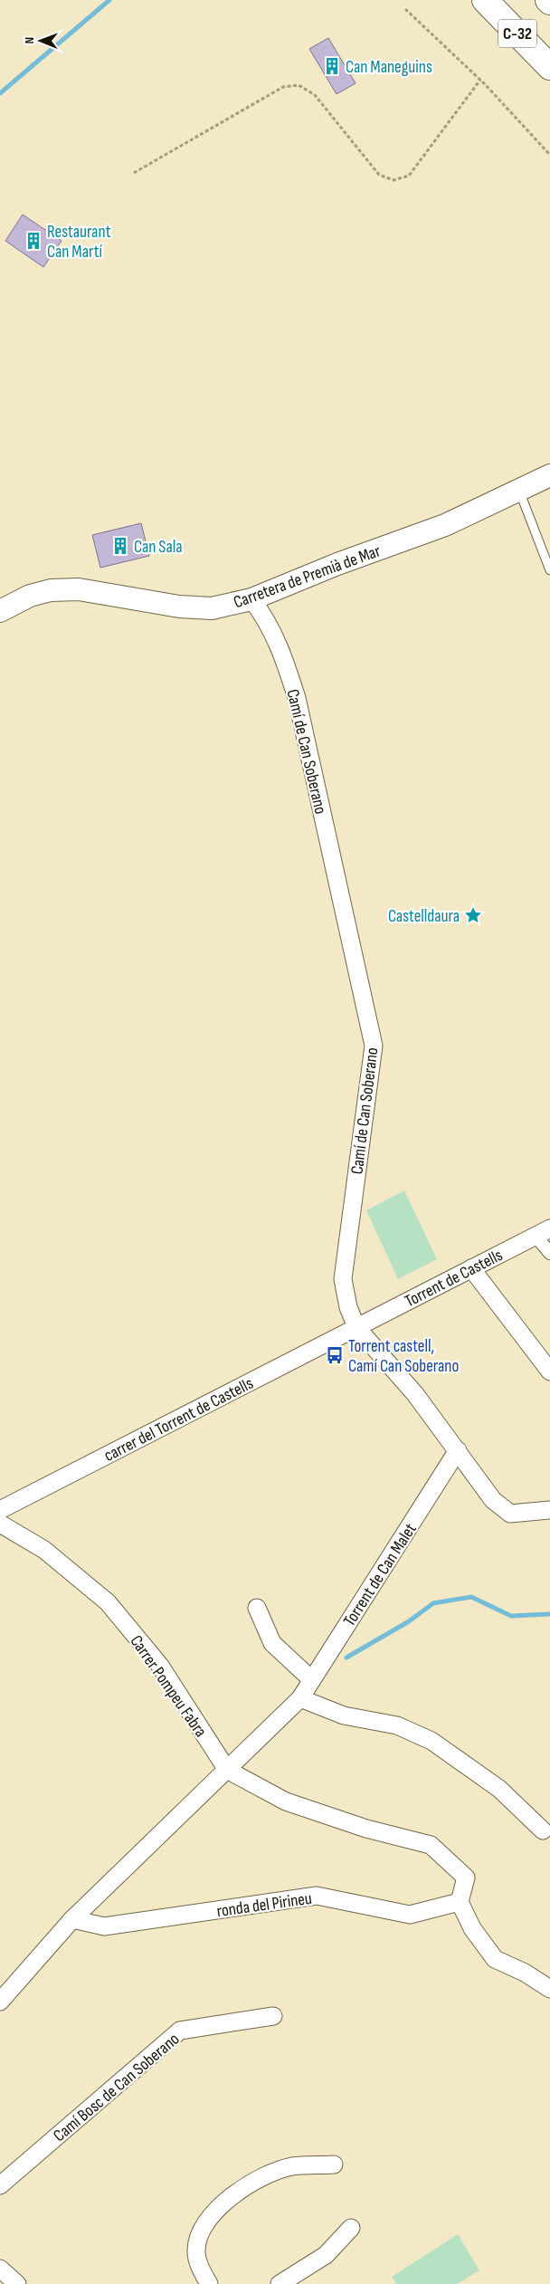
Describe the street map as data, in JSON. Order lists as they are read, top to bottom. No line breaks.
{"streets":{"highway":["C-32"],"street":["Carretera de Premià de Mar","Camí de Can Soberano","Torrent de Castells","carrer del Torrent de Castells","Torrent de Can Malet","Carrer Pompeu Fabra","ronda del Pirineu","Camí Bosc de Can Soberano"]},"crossings":[["Carretera de Premià de Mar","Camí de Can Soberano"],["Camí de Can Soberano","Torrent de Castells"],["Camí de Can Soberano","carrer del Torrent de Castells"],["Camí de Can Soberano","Torrent de Can Malet"],["Torrent de Castells","carrer del Torrent de Castells"]],"places":{"building":["Can Maneguins","Restaurant Can Martí","Can Sala"],"place":["Castelldaura"],"bus stop":["Torrent castell, Camí Can Soberano"]},"north":"left"}
